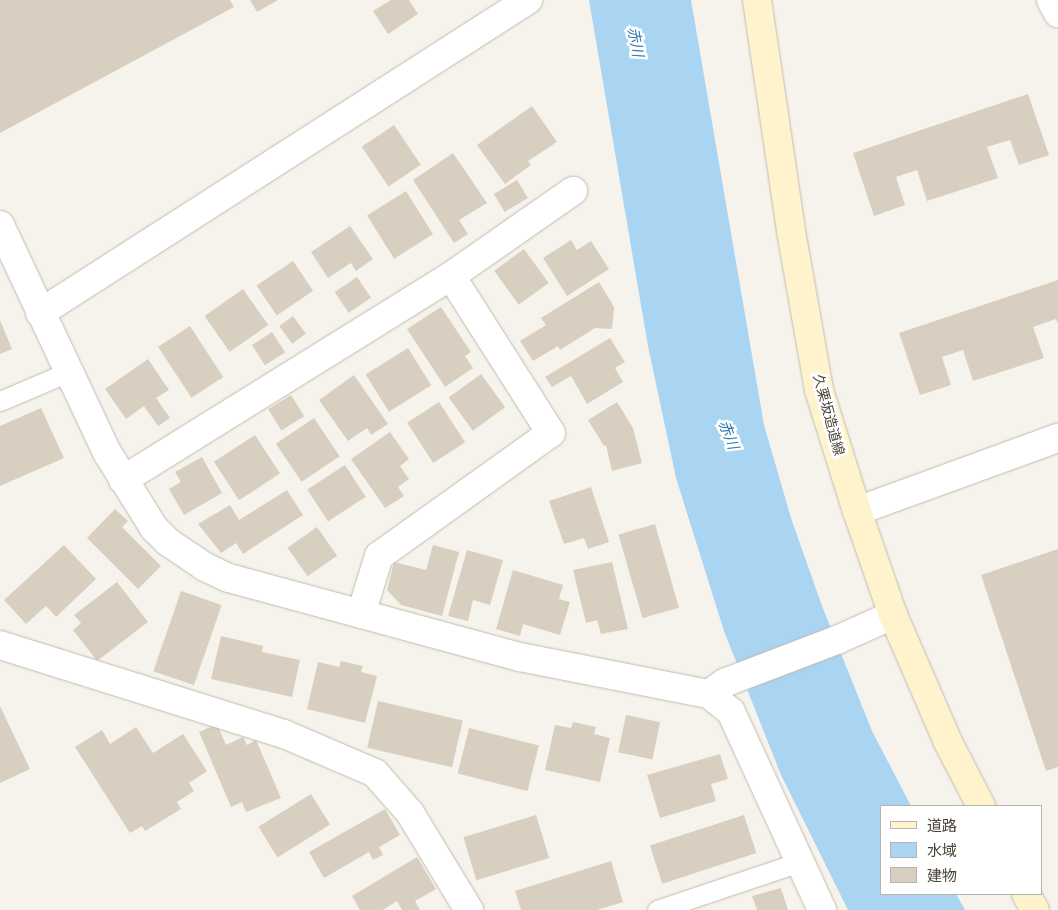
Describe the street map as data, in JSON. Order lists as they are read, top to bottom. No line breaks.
{"streets":{"main road":["久栗坂造道線"]},"water":["赤川"],"legend":["道路","水域","建物"]}
